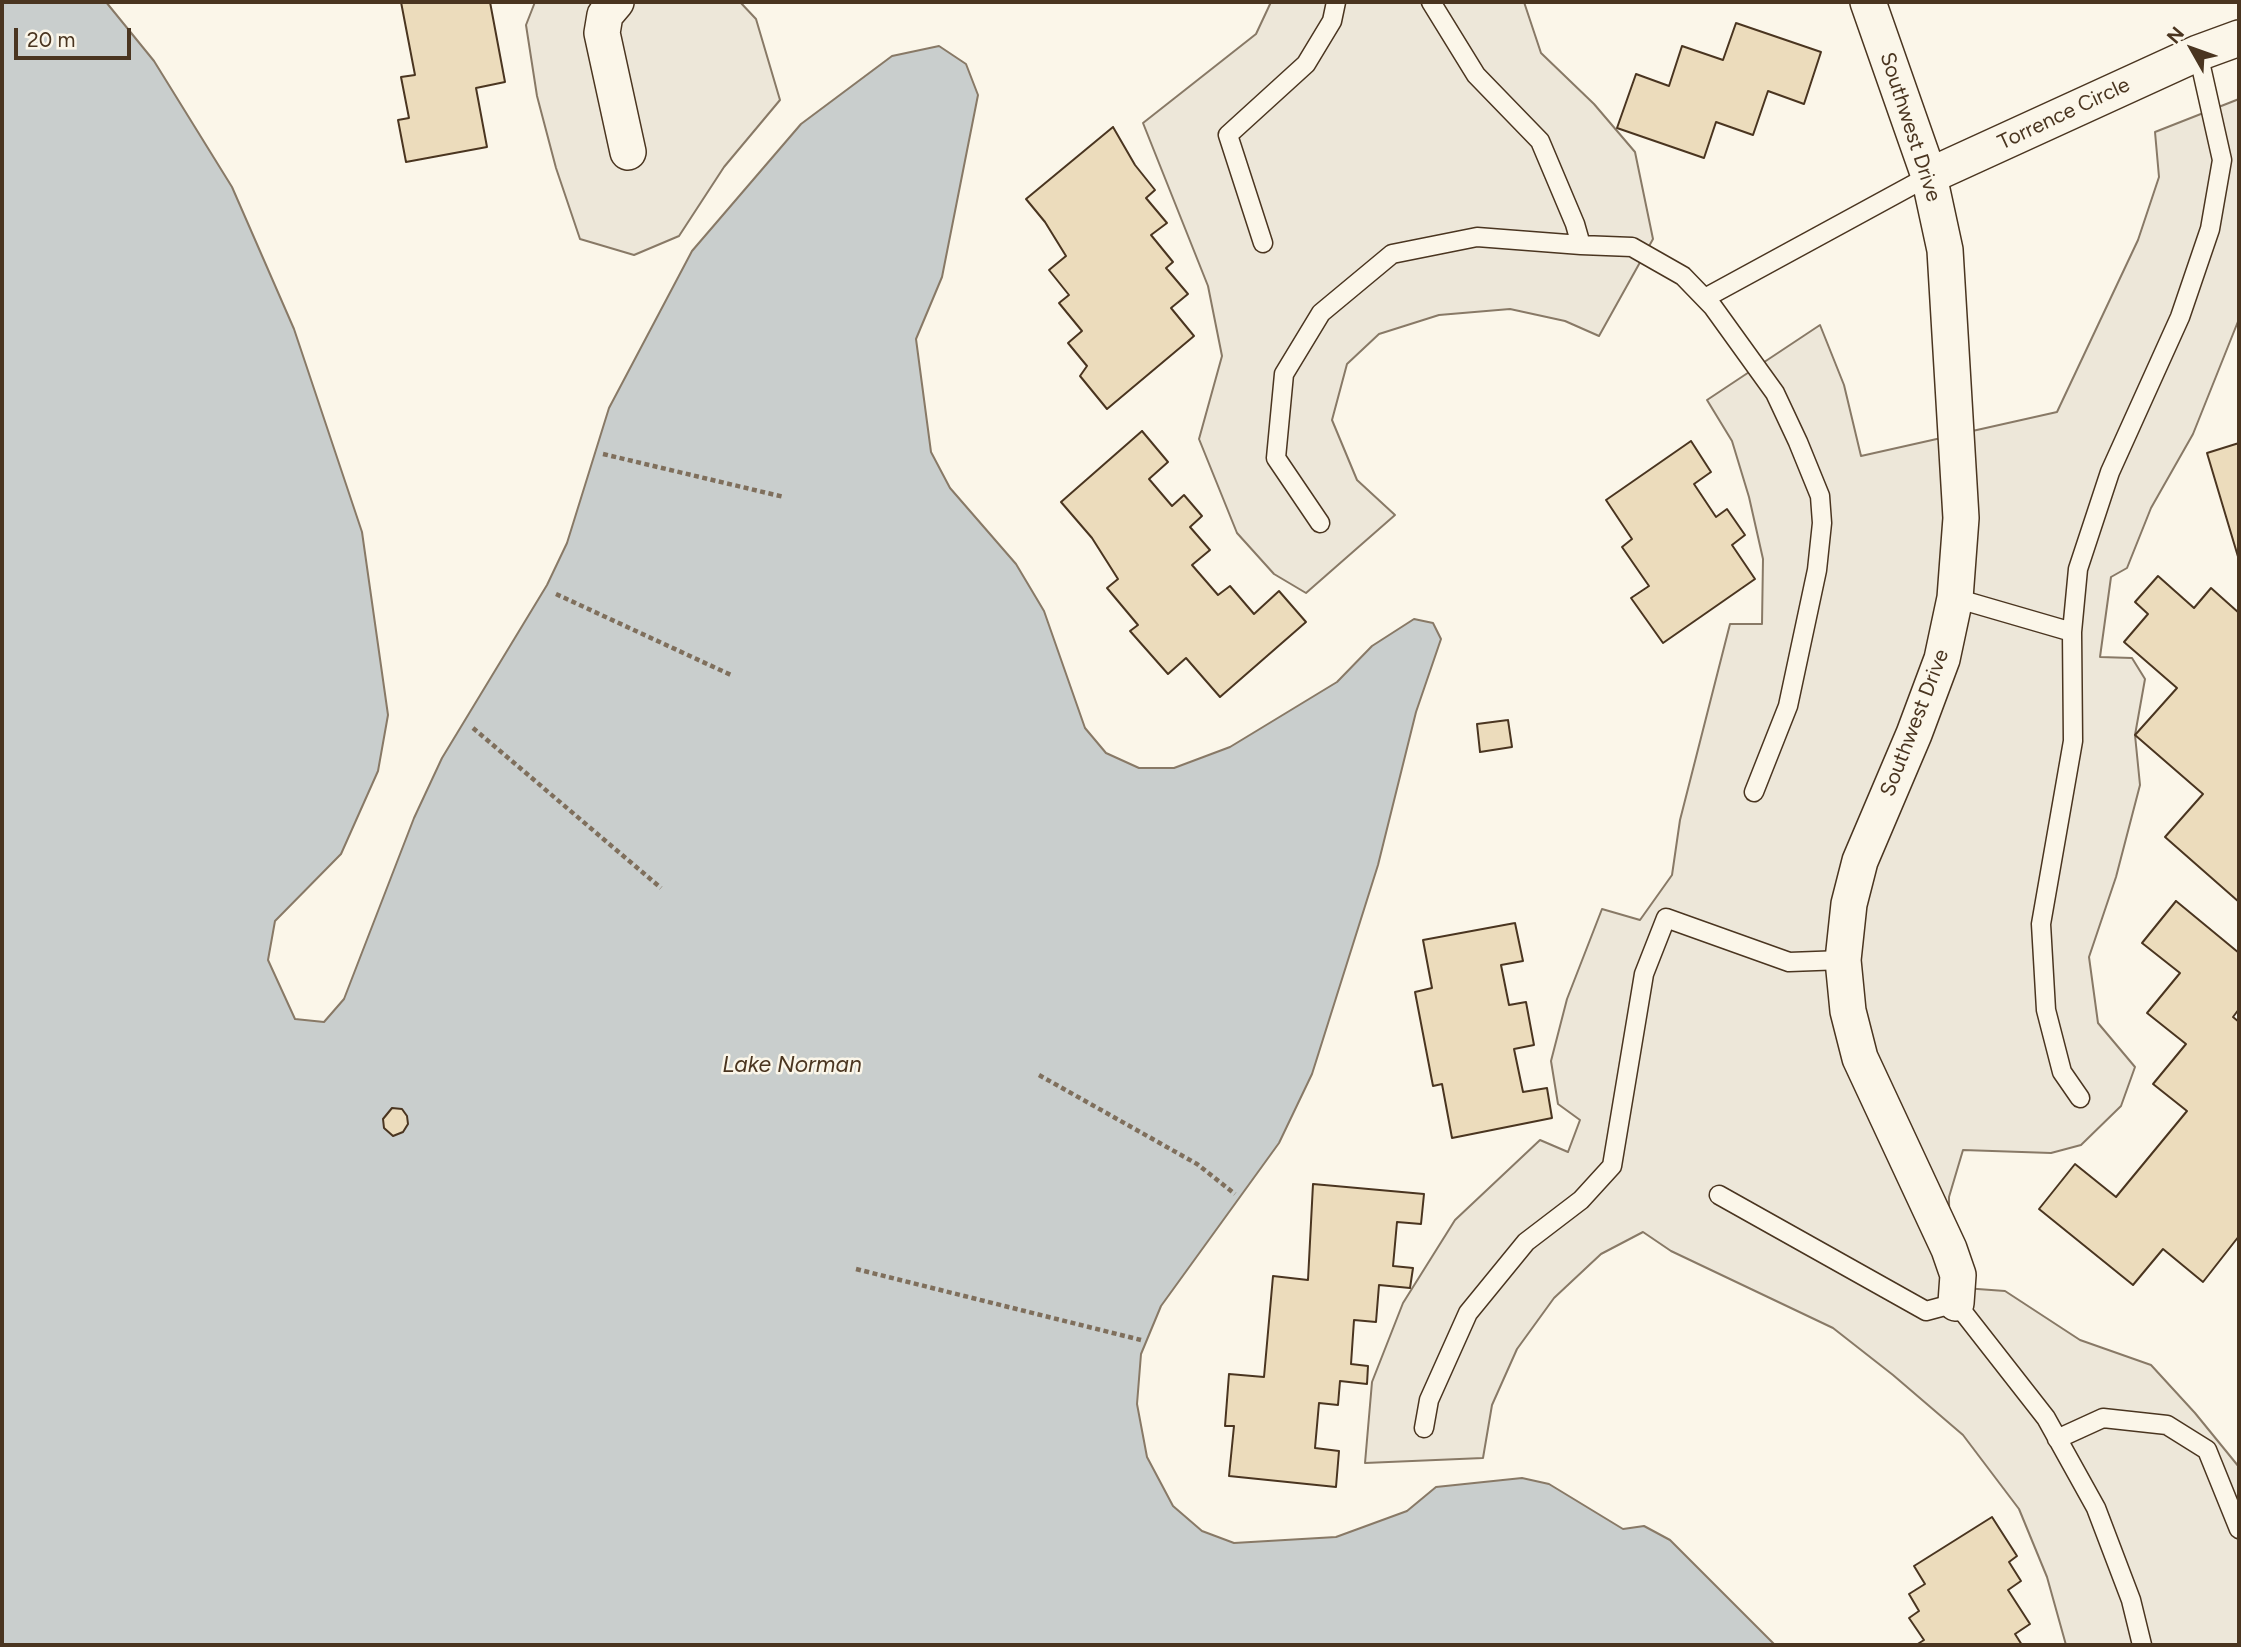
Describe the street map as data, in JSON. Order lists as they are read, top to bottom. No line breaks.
{"streets":{"street":["Torrence Circle","Southwest Drive"]},"crossings":[["Torrence Circle","Southwest Drive"]],"water":["Lake Norman"],"scale_bar":"20 m","north":"top left"}
